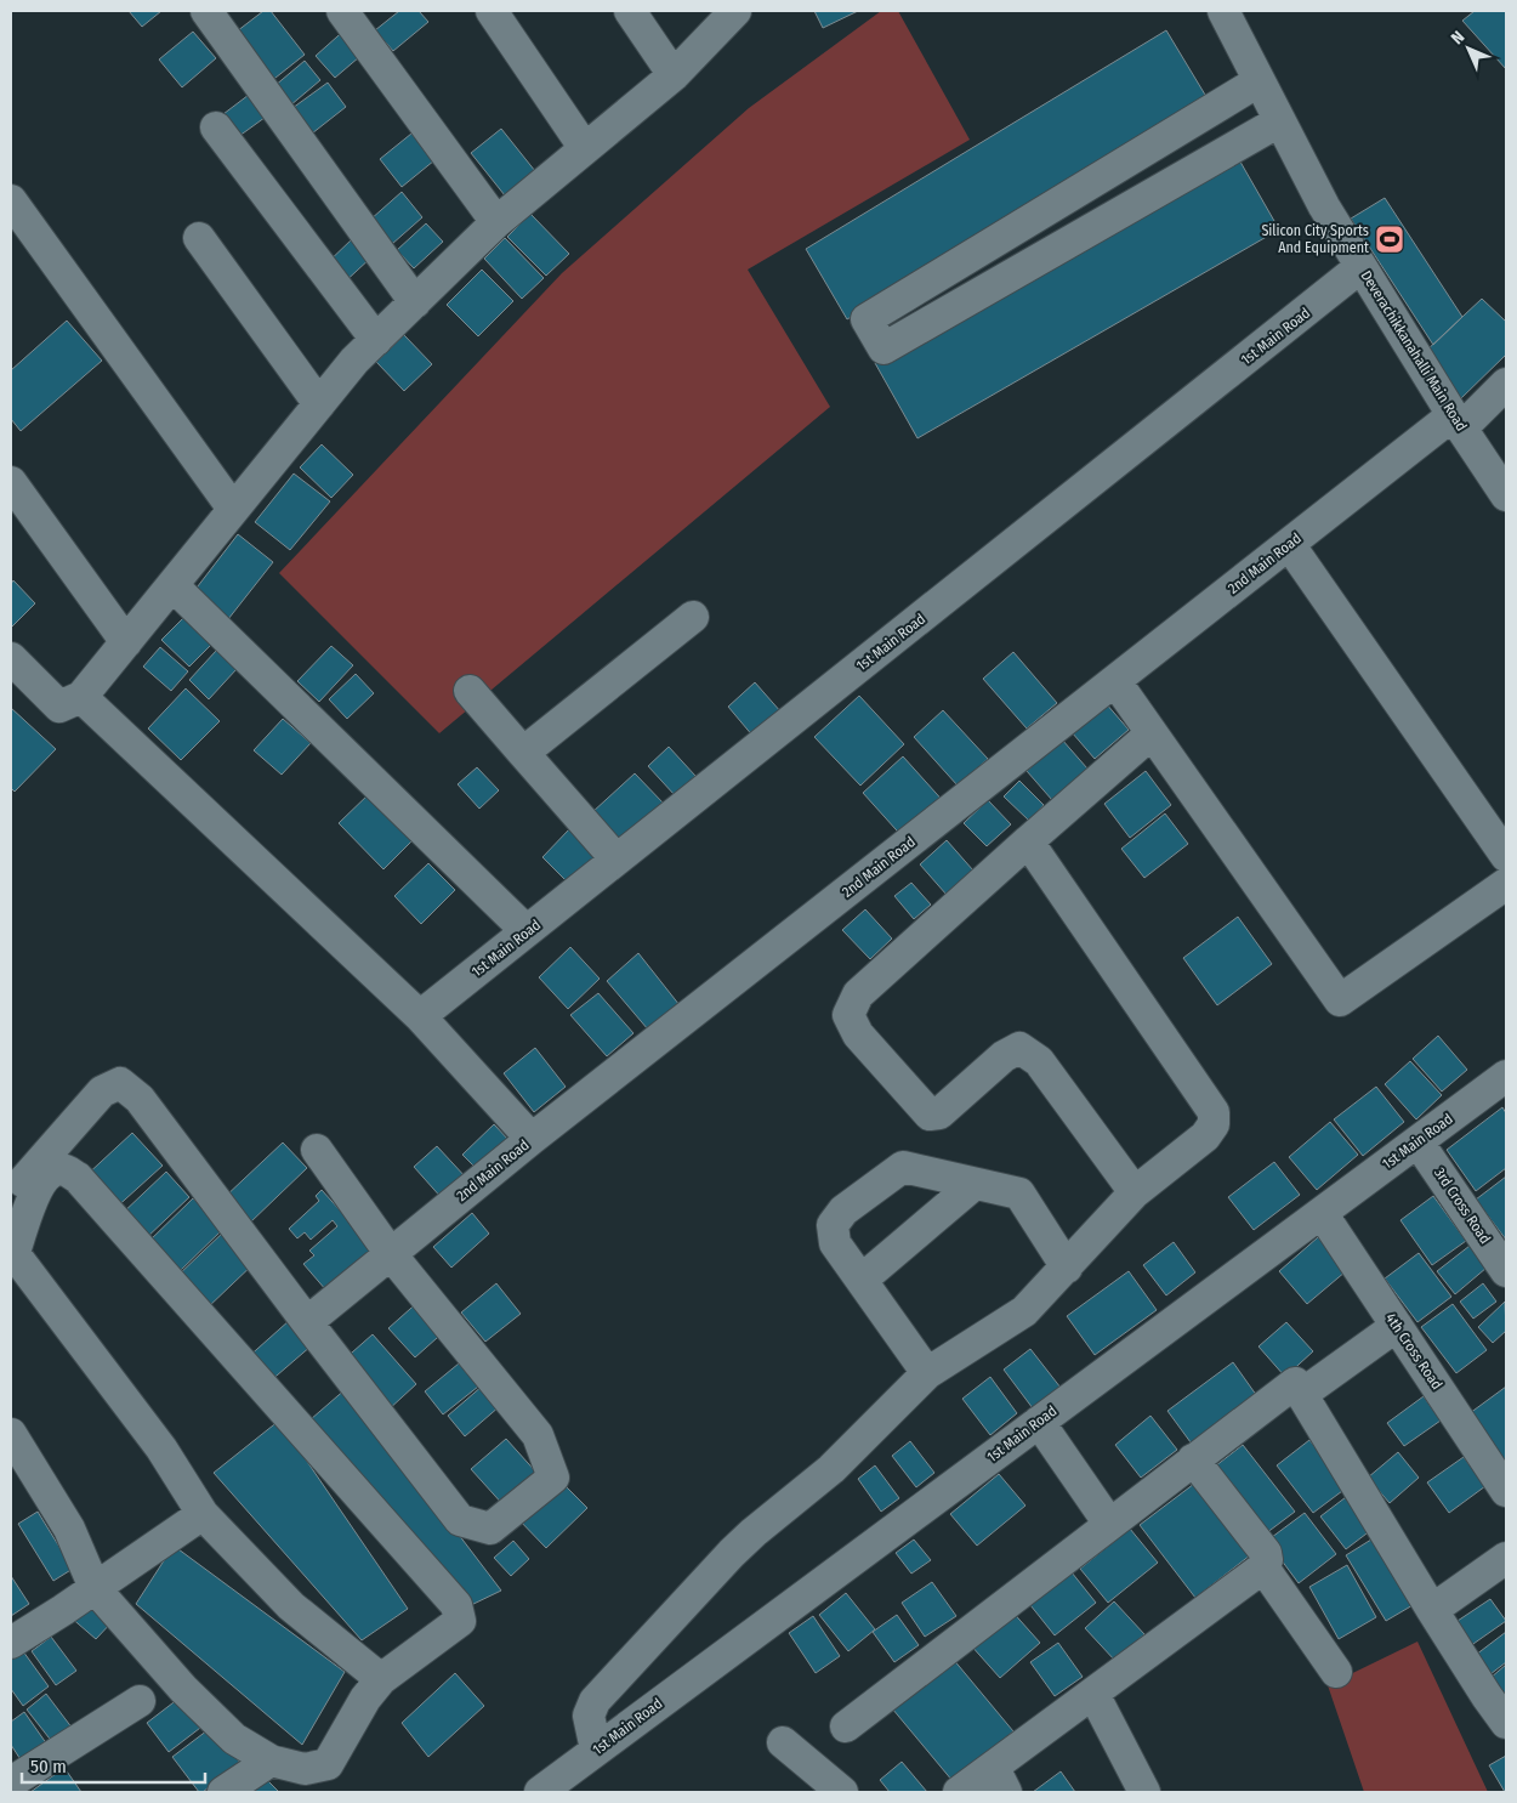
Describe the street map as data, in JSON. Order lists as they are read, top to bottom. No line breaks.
{"streets":{"street":["1st Main Road","Deverachikkanahalli Main Road","2nd Main Road","3rd Cross Road","4th Cross Road"]},"crossings":[["1st Main Road","Deverachikkanahalli Main Road"],["1st Main Road","3rd Cross Road"],["1st Main Road","4th Cross Road"],["Deverachikkanahalli Main Road","2nd Main Road"]],"places":{"sports":["Silicon City Sports And Equipment"]},"scale_bar":"50 m","north":"top left"}
